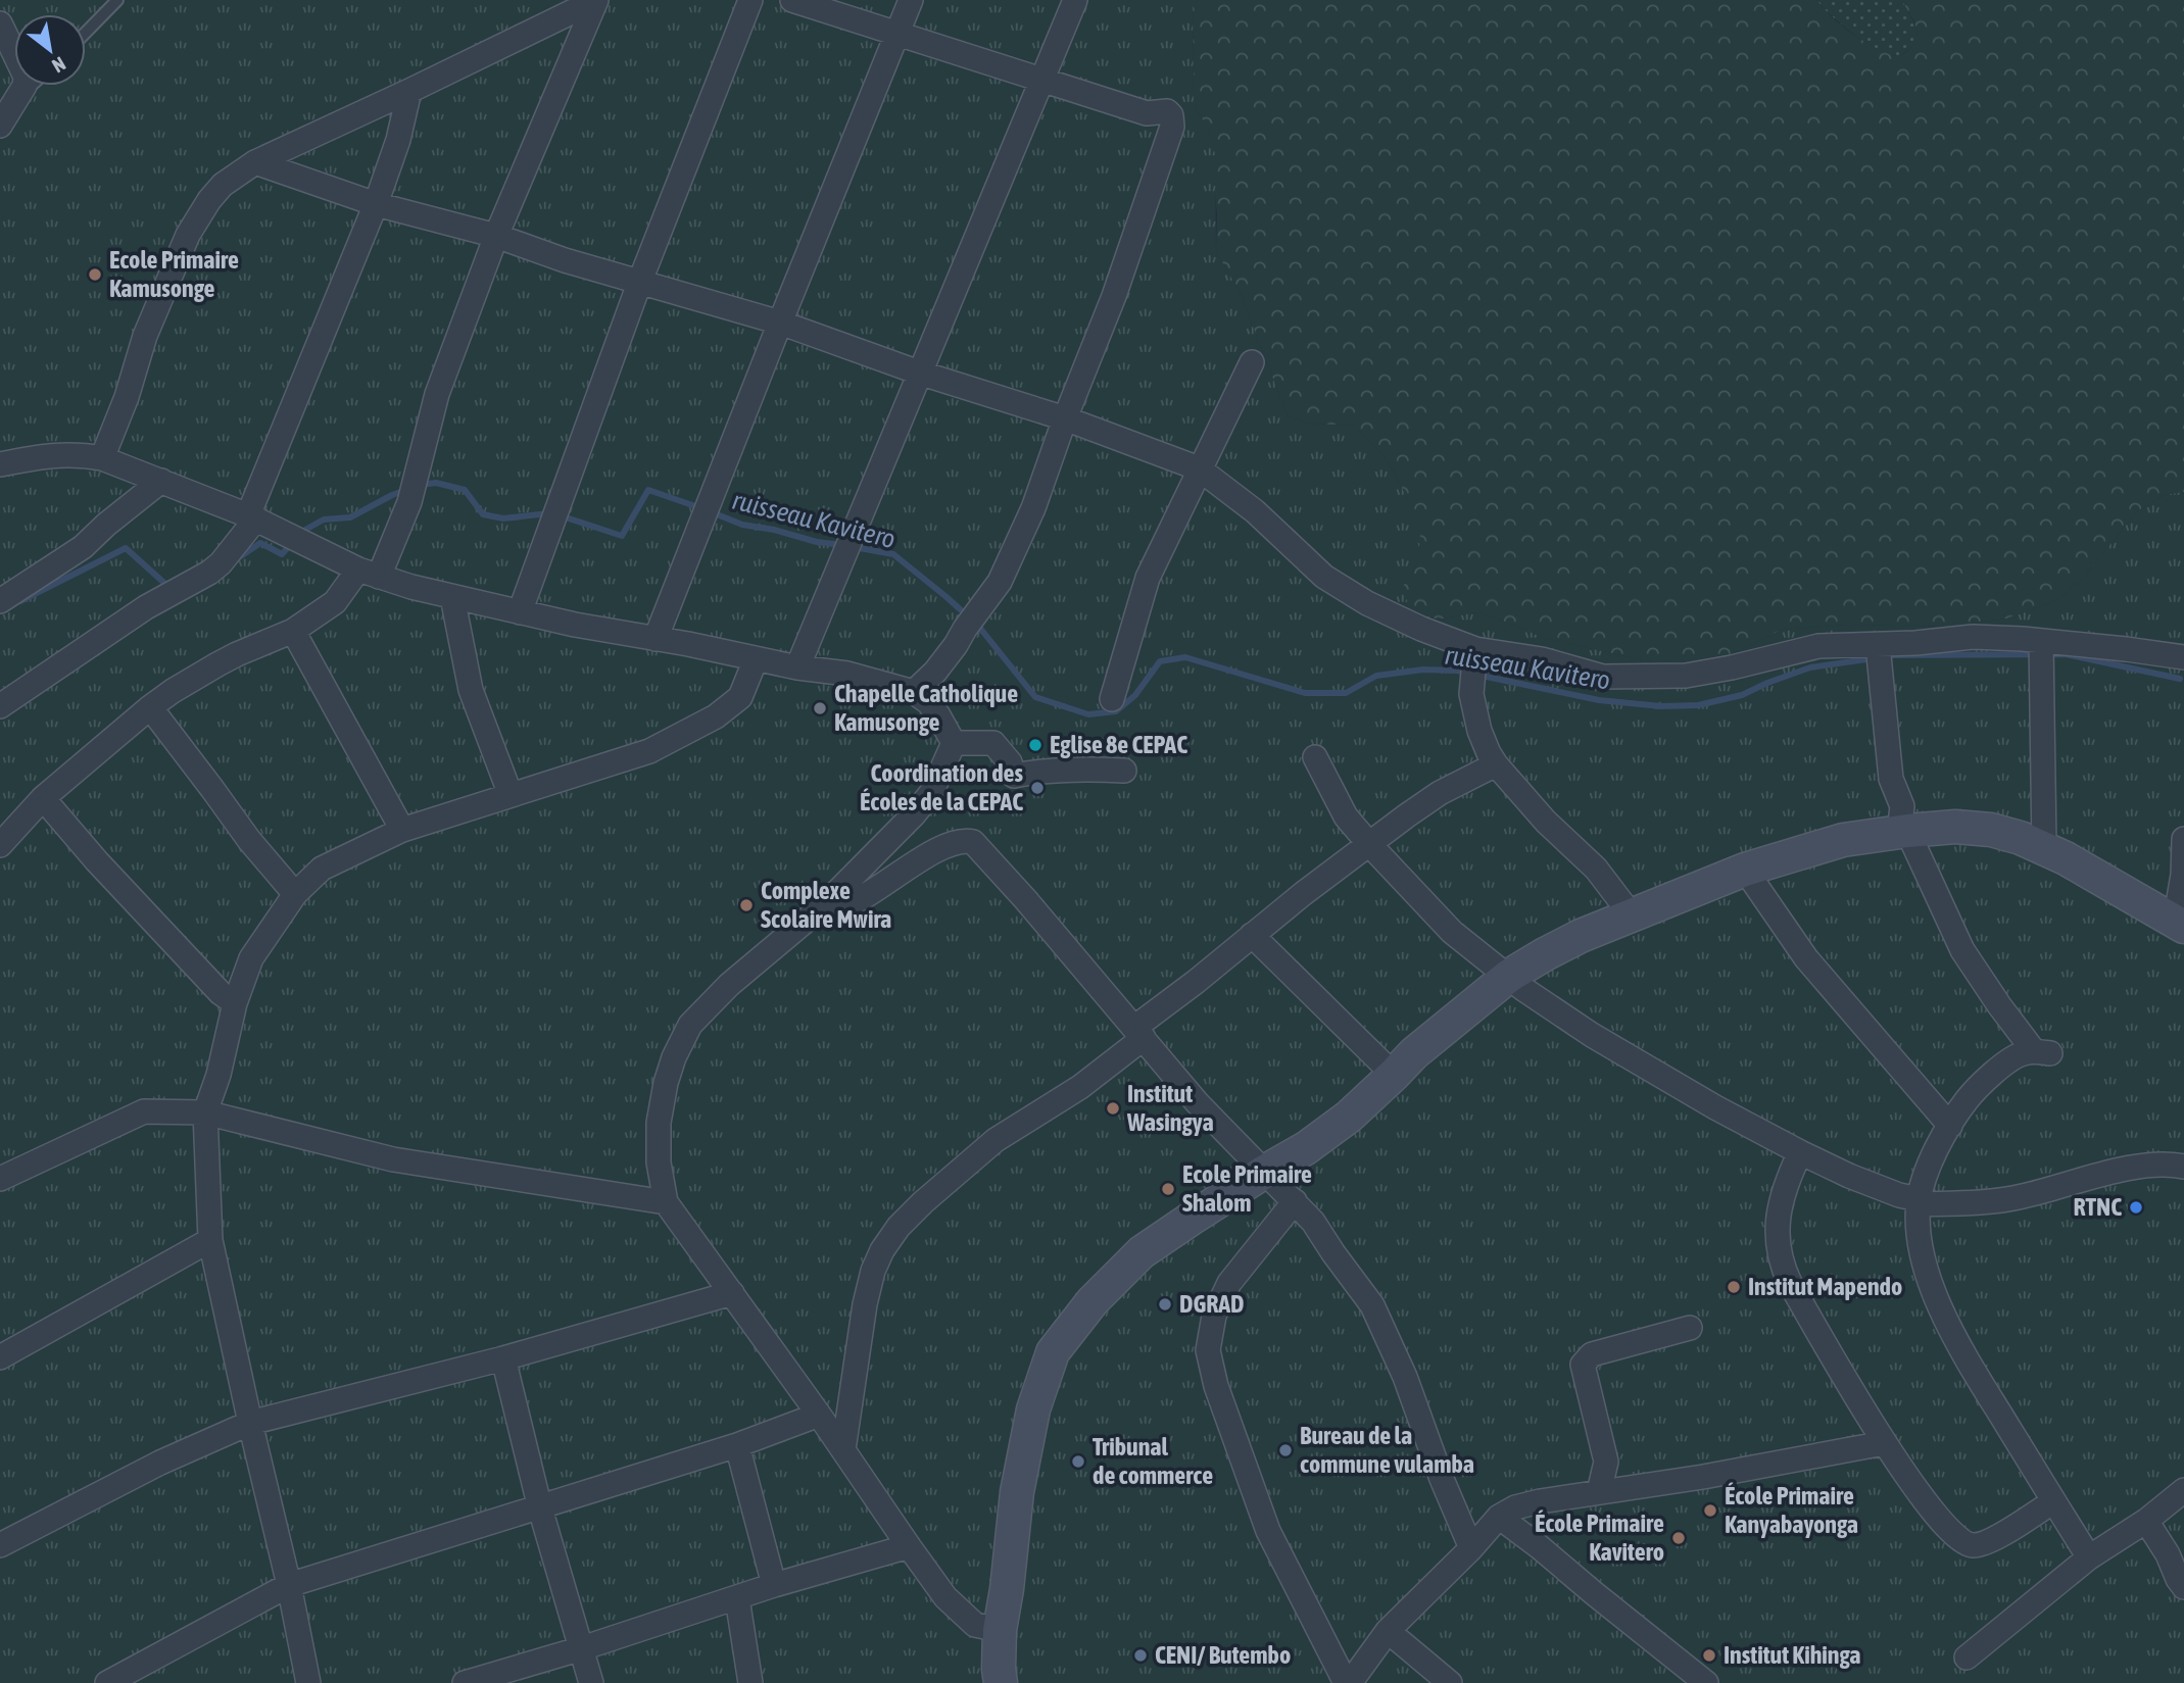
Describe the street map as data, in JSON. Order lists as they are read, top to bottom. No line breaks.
{"water":["ruisseau Kavitero"],"places":["Ecole Primaire Kamusonge","Chapelle Catholique Kamusonge","Eglise 8e CEPAC","Coordination des Écoles de la CEPAC","Complexe Scolaire Mwira","Institut Wasingya","Ecole Primaire Shalom","RTNC","Institut Mapendo","DGRAD","Bureau de la commune vulamba","Tribunal de commerce","École Primaire Kanyabayonga","École Primaire Kavitero","CENI/ Butembo","Institut Kihinga"],"north":"bottom right"}
